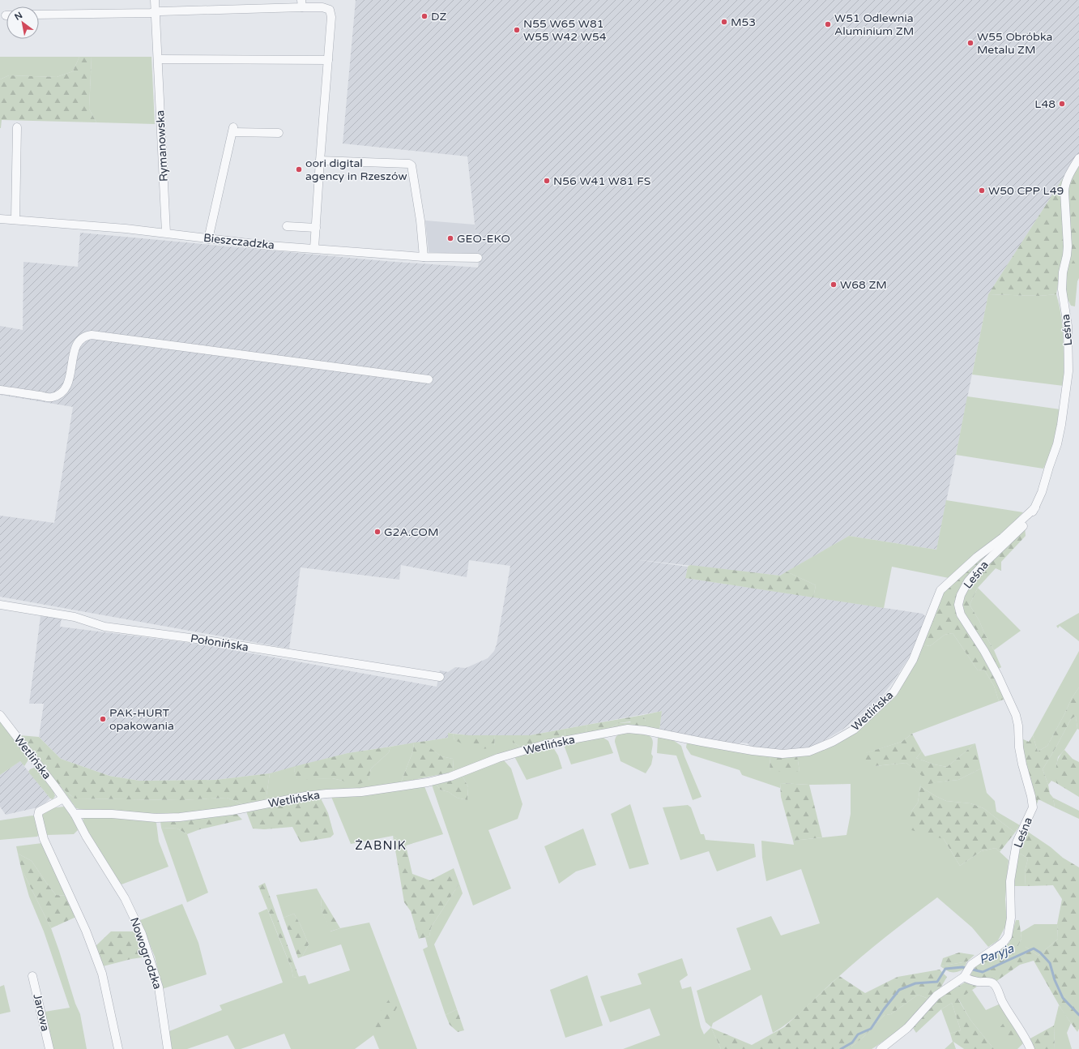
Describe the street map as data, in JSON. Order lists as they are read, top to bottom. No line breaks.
{"streets":{"street":["Rymanowska","Bieszczadzka","Leśna","Połonińska","Wetlińska","Nowogrodzka","Jarowa"]},"crossings":[["Rymanowska","Bieszczadzka"],["Leśna","Wetlińska"],["Wetlińska","Nowogrodzka"]],"districts":["ŻABNIK"],"water":["Paryja"],"places":["DZ","M53","W51 Odlewnia Aluminium ZM","N55 W65 W81 W55 W42 W54","W55 Obróbka Metalu ZM","L48","oori digital agency in Rzeszów","N56 W41 W81 FS","W50 CPP L49","GEO-EKO","W68 ZM","G2A.COM","PAK-HURT opakowania"],"north":"top left"}
